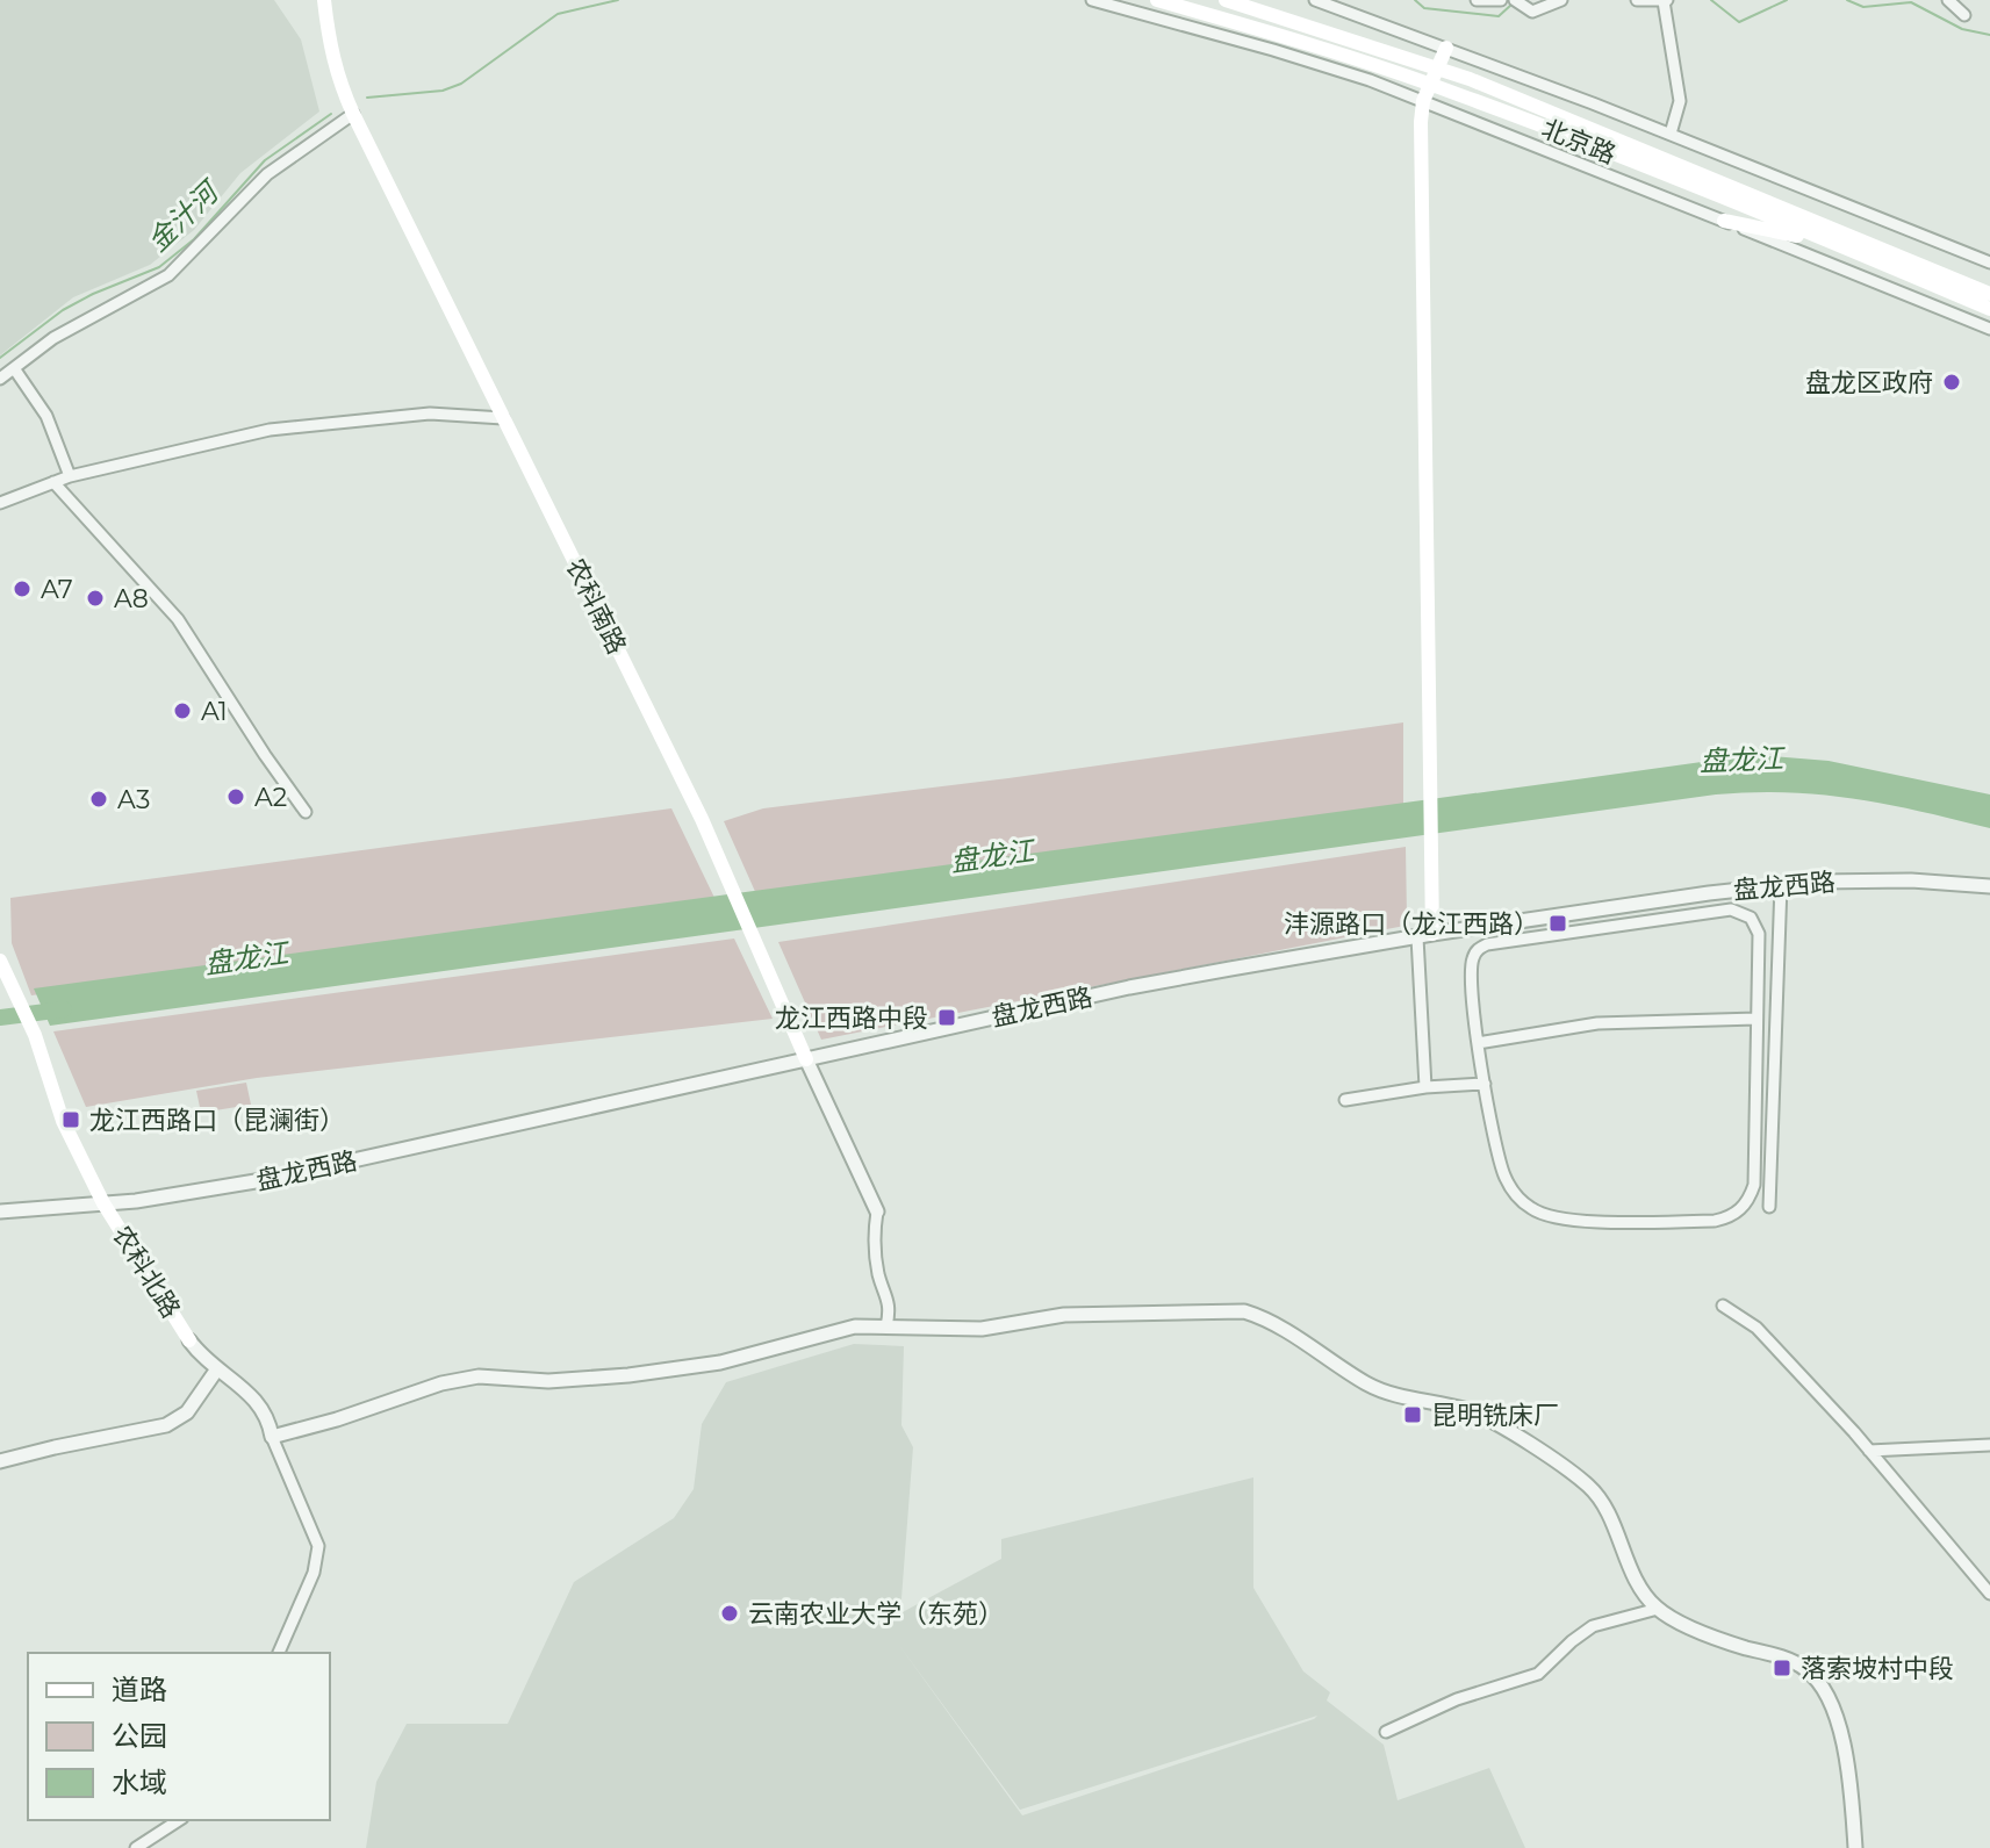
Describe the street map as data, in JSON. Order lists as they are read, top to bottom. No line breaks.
{"streets":{"main road":["北京路","农科南路","农科北路"],"street":["盘龙西路"]},"crossings":[["农科南路","盘龙西路"],["盘龙西路","农科北路"]],"water":["金汁河","盘龙江"],"places":{"other":["盘龙区政府","A7","A8","A1","A2","A3","云南农业大学（东苑）"],"transit":["沣源路口（龙江西路）","龙江西路中段","龙江西路口（昆澜街）","昆明铣床厂","落索坡村中段"]},"legend":["道路","公园","水域"]}
